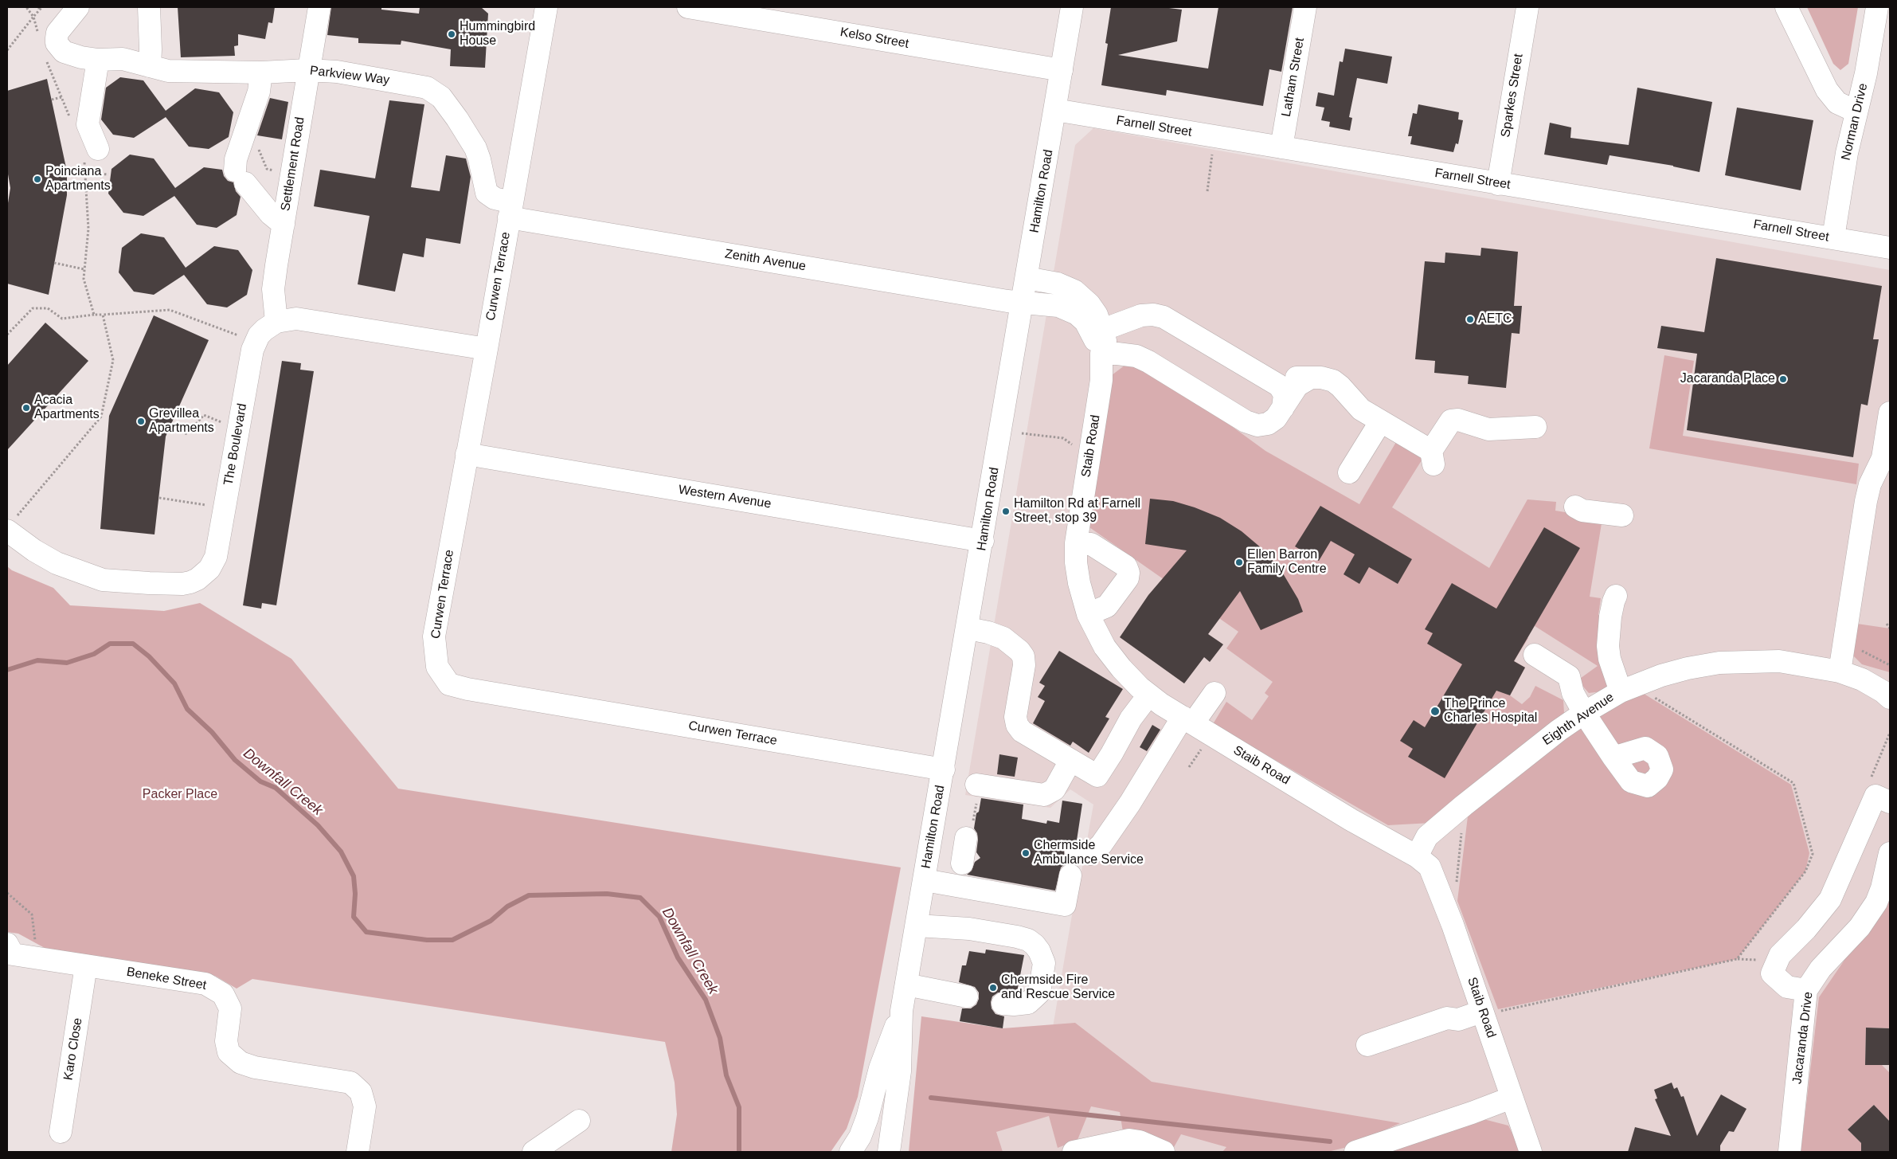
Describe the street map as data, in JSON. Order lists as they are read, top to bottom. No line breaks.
{"streets":{"street":["Kelso Street","Parkview Way","Latham Street","Sparkes Street","Norman Drive","Farnell Street","Settlement Road","Hamilton Road","Zenith Avenue","Curwen Terrace","The Boulevard","Staib Road","Western Avenue","Eighth Avenue","Beneke Street","Jacaranda Drive","Karo Close"]},"crossings":[["Kelso Street","Hamilton Road"],["Parkview Way","Settlement Road"],["Parkview Way","Zenith Avenue"],["Parkview Way","Curwen Terrace"],["Latham Street","Farnell Street"],["Sparkes Street","Farnell Street"],["Norman Drive","Farnell Street"],["Farnell Street","Hamilton Road"],["Settlement Road","The Boulevard"],["Hamilton Road","Zenith Avenue"],["Hamilton Road","Curwen Terrace"],["Hamilton Road","Staib Road"],["Hamilton Road","Western Avenue"],["Zenith Avenue","Curwen Terrace"],["Zenith Avenue","Staib Road"],["Curwen Terrace","The Boulevard"],["Curwen Terrace","Western Avenue"],["Staib Road","Eighth Avenue"],["Beneke Street","Karo Close"]],"water":["Downfall Creek"],"parks":["Packer Place"],"places":["Hummingbird House","Poinciana Apartments","AETC","Jacaranda Place","Acacia Apartments","Grevillea Apartments","Hamilton Rd at Farnell Street, stop 39","Ellen Barron Family Centre","The Prince Charles Hospital","Chermside Ambulance Service","Chermside Fire and Rescue Service"]}
